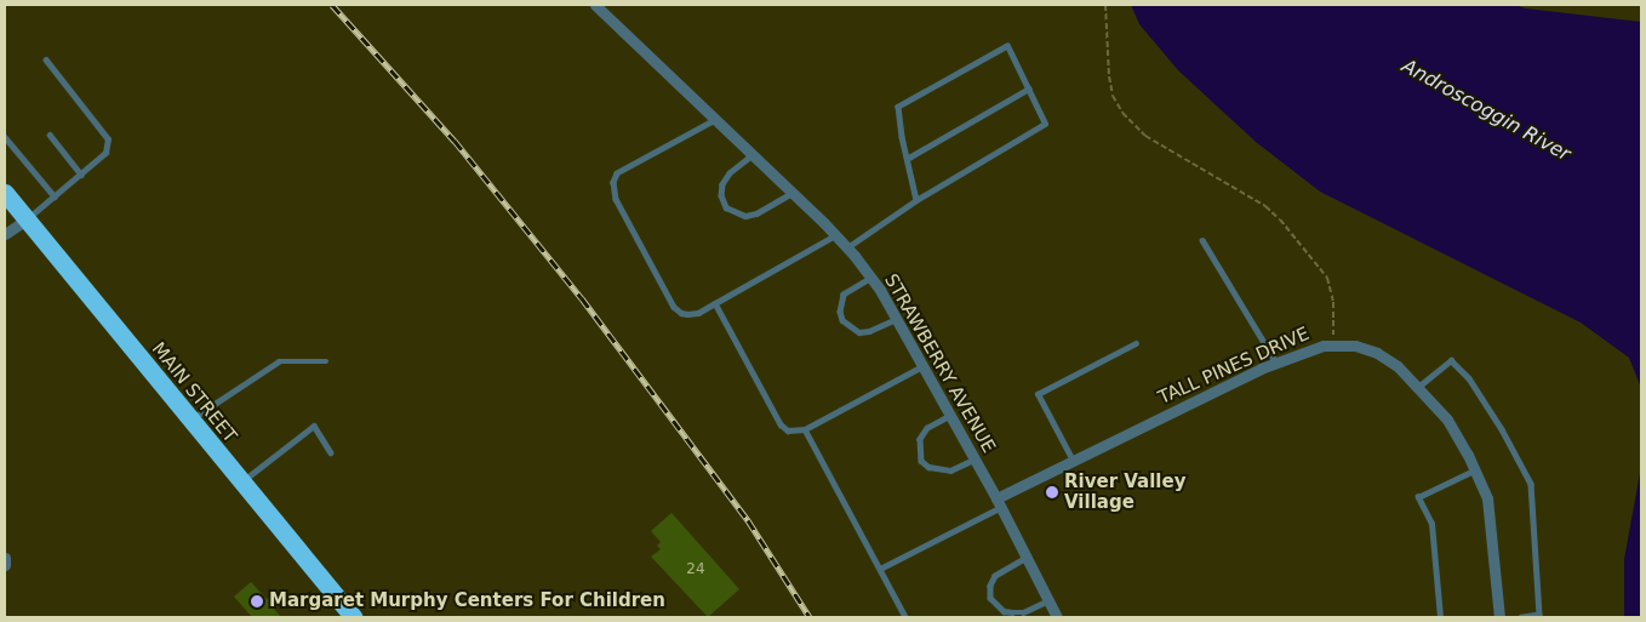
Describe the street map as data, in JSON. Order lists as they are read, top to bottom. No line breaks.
{"streets":{"highway":["MAIN STREET"],"street":["STRAWBERRY AVENUE","TALL PINES DRIVE"]},"crossings":[["STRAWBERRY AVENUE","TALL PINES DRIVE"]],"water":["Androscoggin River"],"places":["River Valley Village","Margaret Murphy Centers For Children"],"house_numbers":["24"]}
